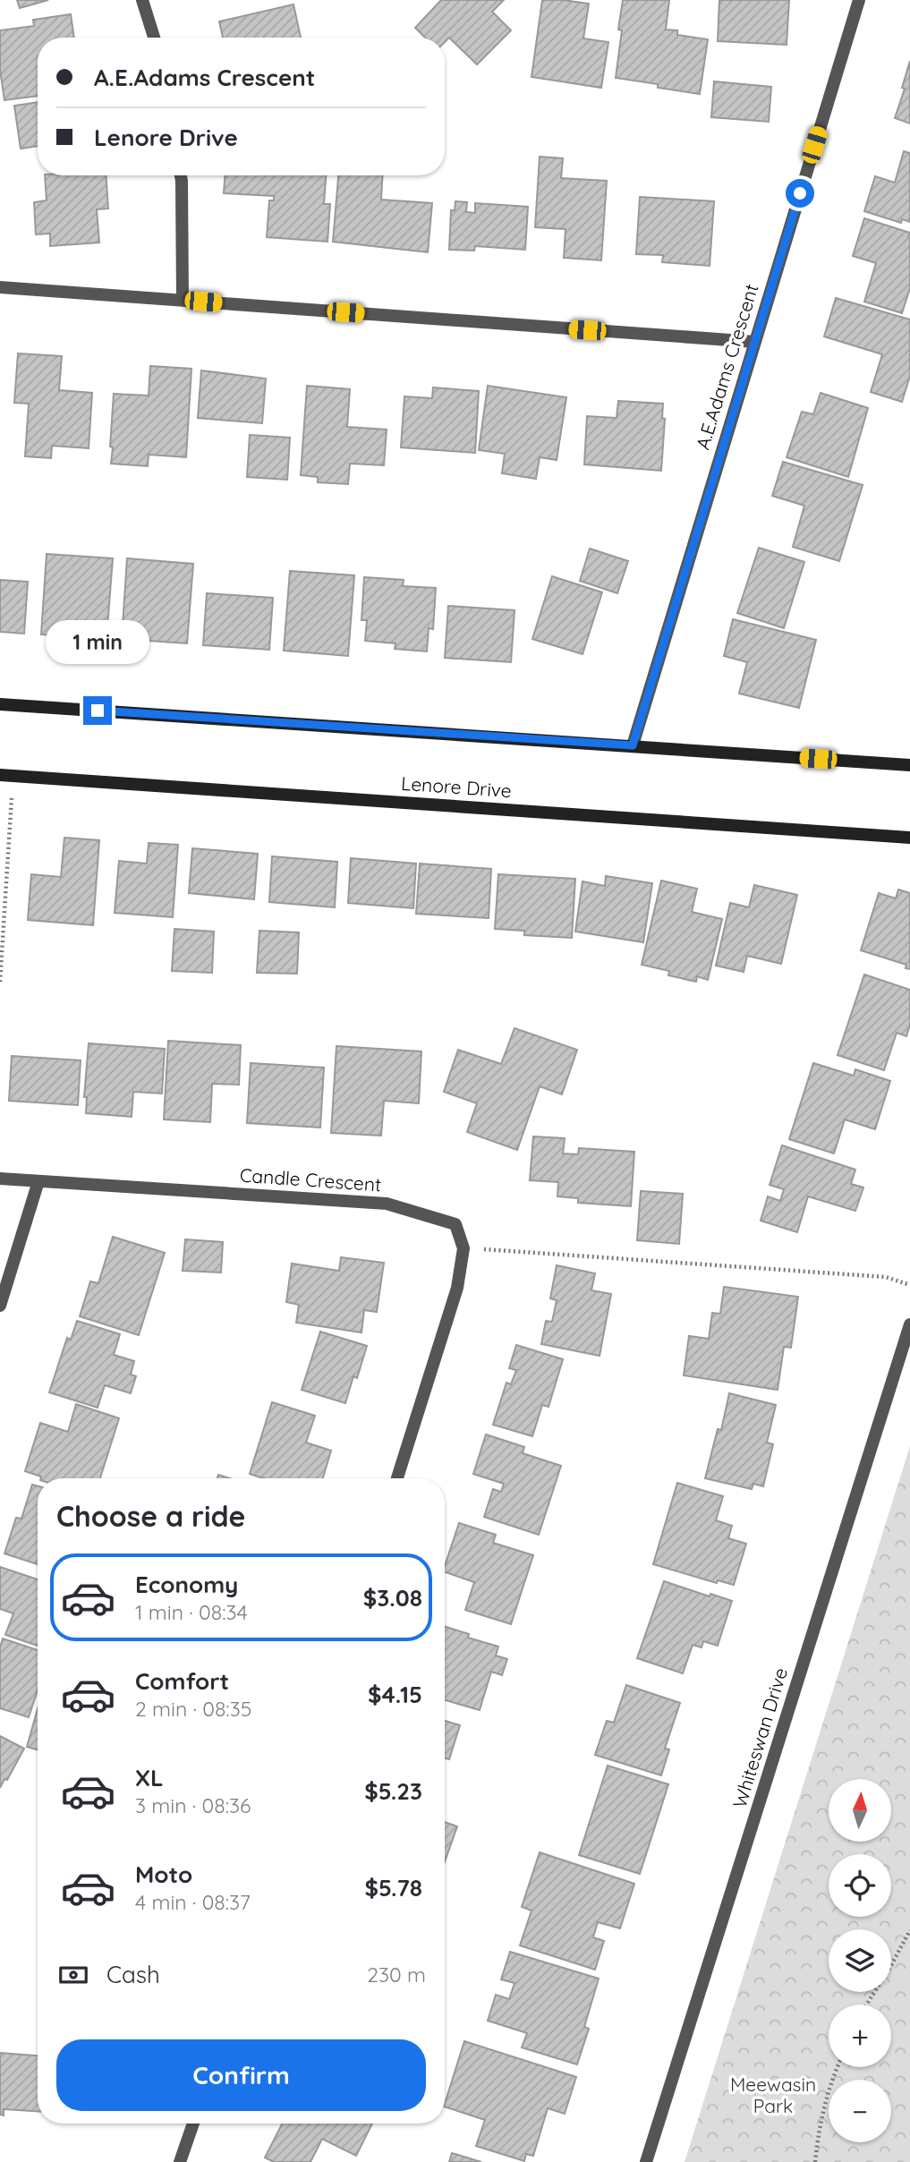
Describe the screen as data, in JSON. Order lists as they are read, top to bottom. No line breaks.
{"streets":{"main road":["Lenore Drive"],"street":["A.E.Adams Crescent","Candle Crescent","Whiteswan Drive"]},"parks":["Meewasin Park"],"north":"top","page":{"banner":["A.E.Adams Crescent","Lenore Drive"],"bubble":"1 min","heading":"Choose a ride","list":[{"name":"Economy","note":"1 min · 08:34","value":"$3.08"},{"name":"Comfort","note":"2 min · 08:35","value":"$4.15"},{"name":"XL","note":"3 min · 08:36","value":"$5.23"},{"name":"Moto","note":"4 min · 08:37","value":"$5.78"}],"map_buttons":["+","−"],"pay":["Cash","230 m"],"buttons":"Confirm"}}
